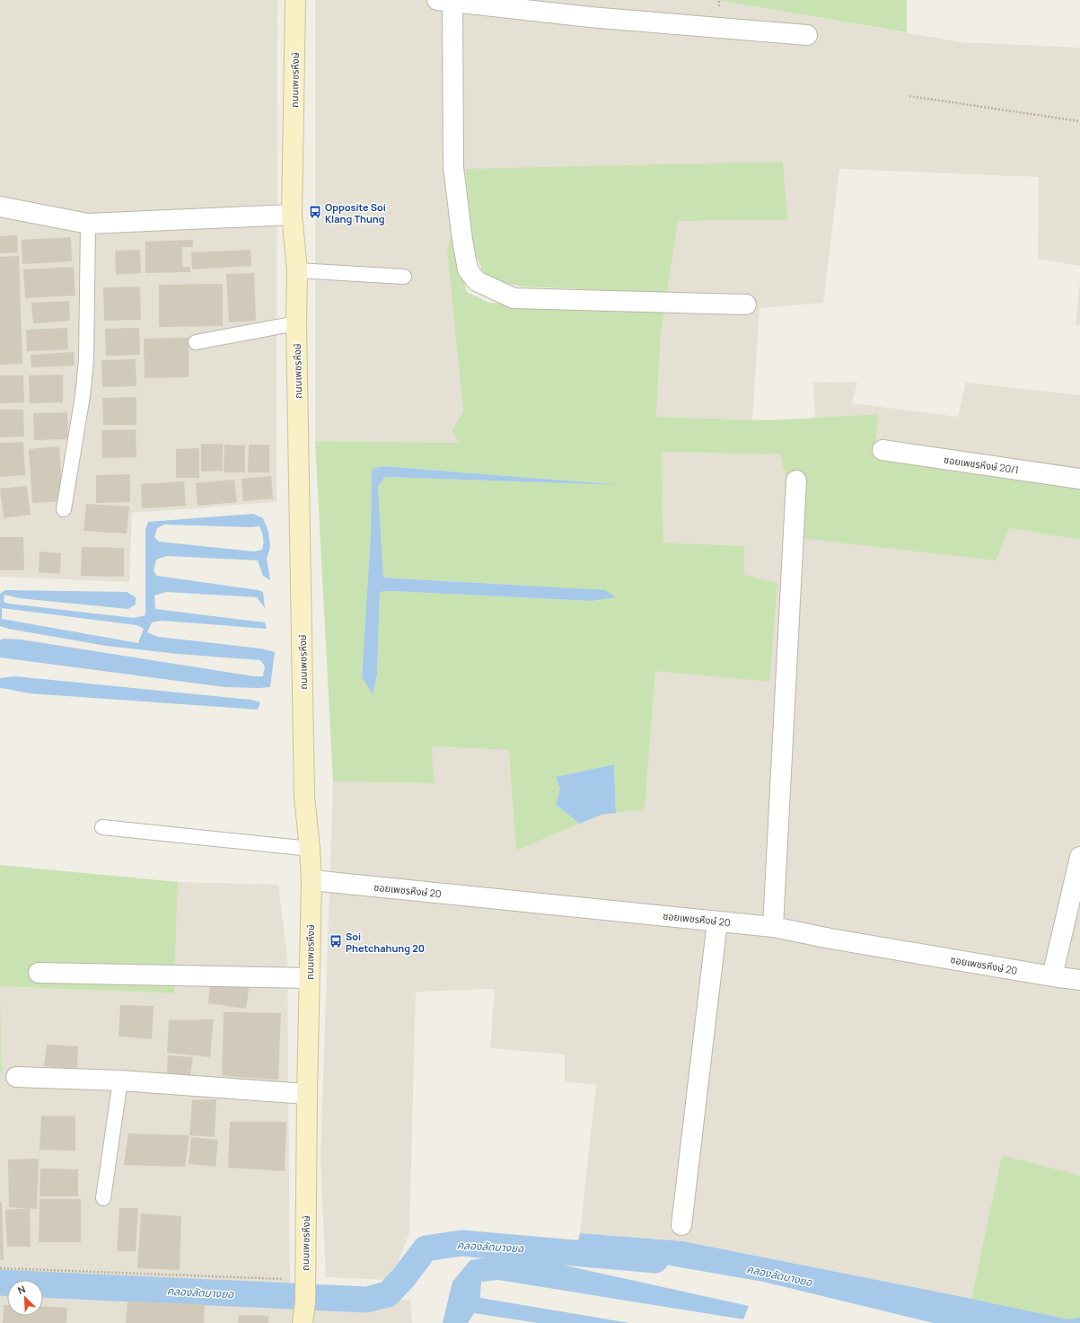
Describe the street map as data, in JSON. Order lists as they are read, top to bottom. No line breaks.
{"streets":{"main road":["ถนนเพชรหึงษ์"],"street":["ซอยเพชรหึงษ์ 20/1","ซอยเพชรหึงษ์ 20"]},"crossings":[["ถนนเพชรหึงษ์","ซอยเพชรหึงษ์ 20"]],"water":["คลองลัดบางยอ"],"places":{"bus stop":["Opposite Soi Klang Thung","Soi Phetchahung 20"]},"north":"top left"}
